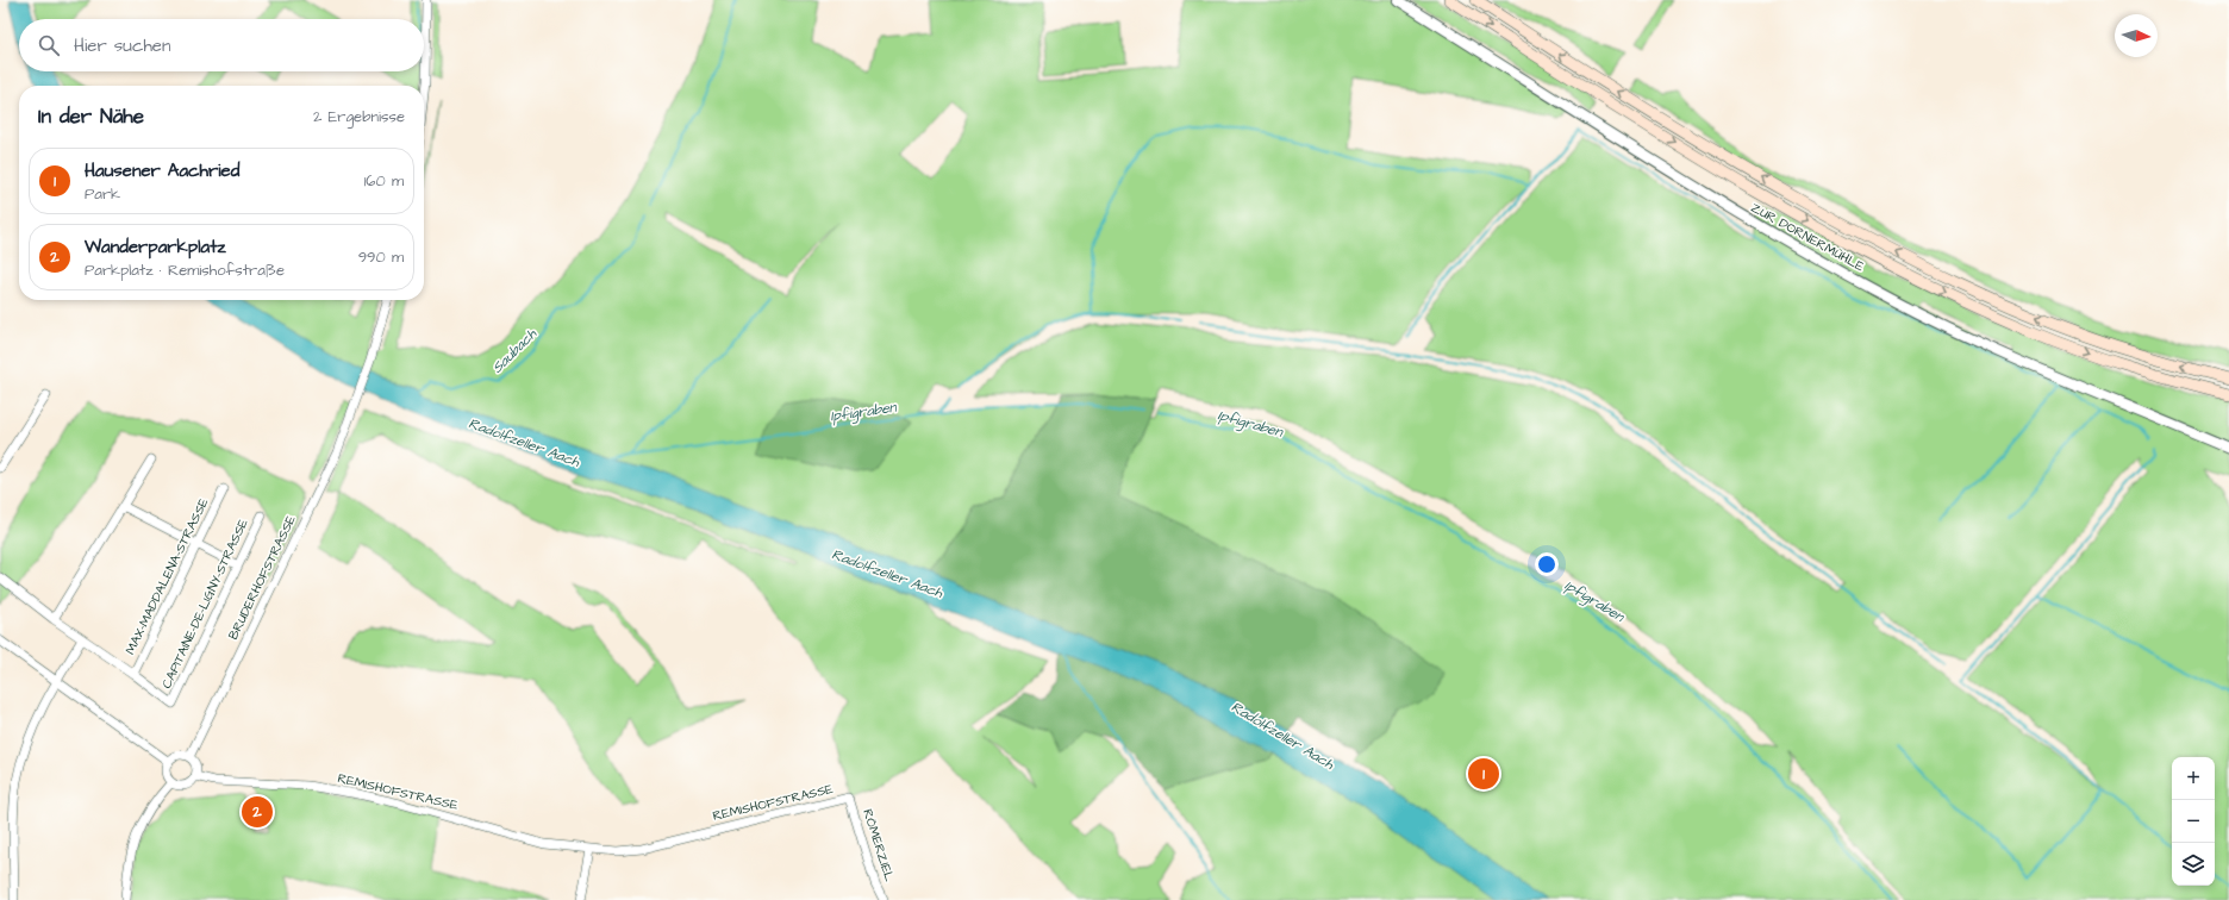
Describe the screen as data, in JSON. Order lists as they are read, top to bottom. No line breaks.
{"streets":{"street":["ZUR DORNERMÜHLE","MAX-MADDALENA-STRASSE","BRUDERHOFSTRASSE","CAPITAINE-DE-LIGNY-STRASSE","REMISHOFSTRASSE","RÖMERZIEL"]},"crossings":[["MAX-MADDALENA-STRASSE","CAPITAINE-DE-LIGNY-STRASSE"],["BRUDERHOFSTRASSE","REMISHOFSTRASSE"],["REMISHOFSTRASSE","RÖMERZIEL"]],"water":["Saubach","Ipfigraben","Radolfzeller Aach"],"north":"right","page":{"search":"Hier suchen","heading":["In der Nähe","2 Ergebnisse"],"list":[{"mark":"1","name":"Hausener Aachried","note":"Park","value":"160 m"},{"mark":"2","name":"Wanderparkplatz","note":"Parkplatz · Remishofstraße","value":"990 m"}],"pins":["1","2"],"map_buttons":["+","−"]}}
